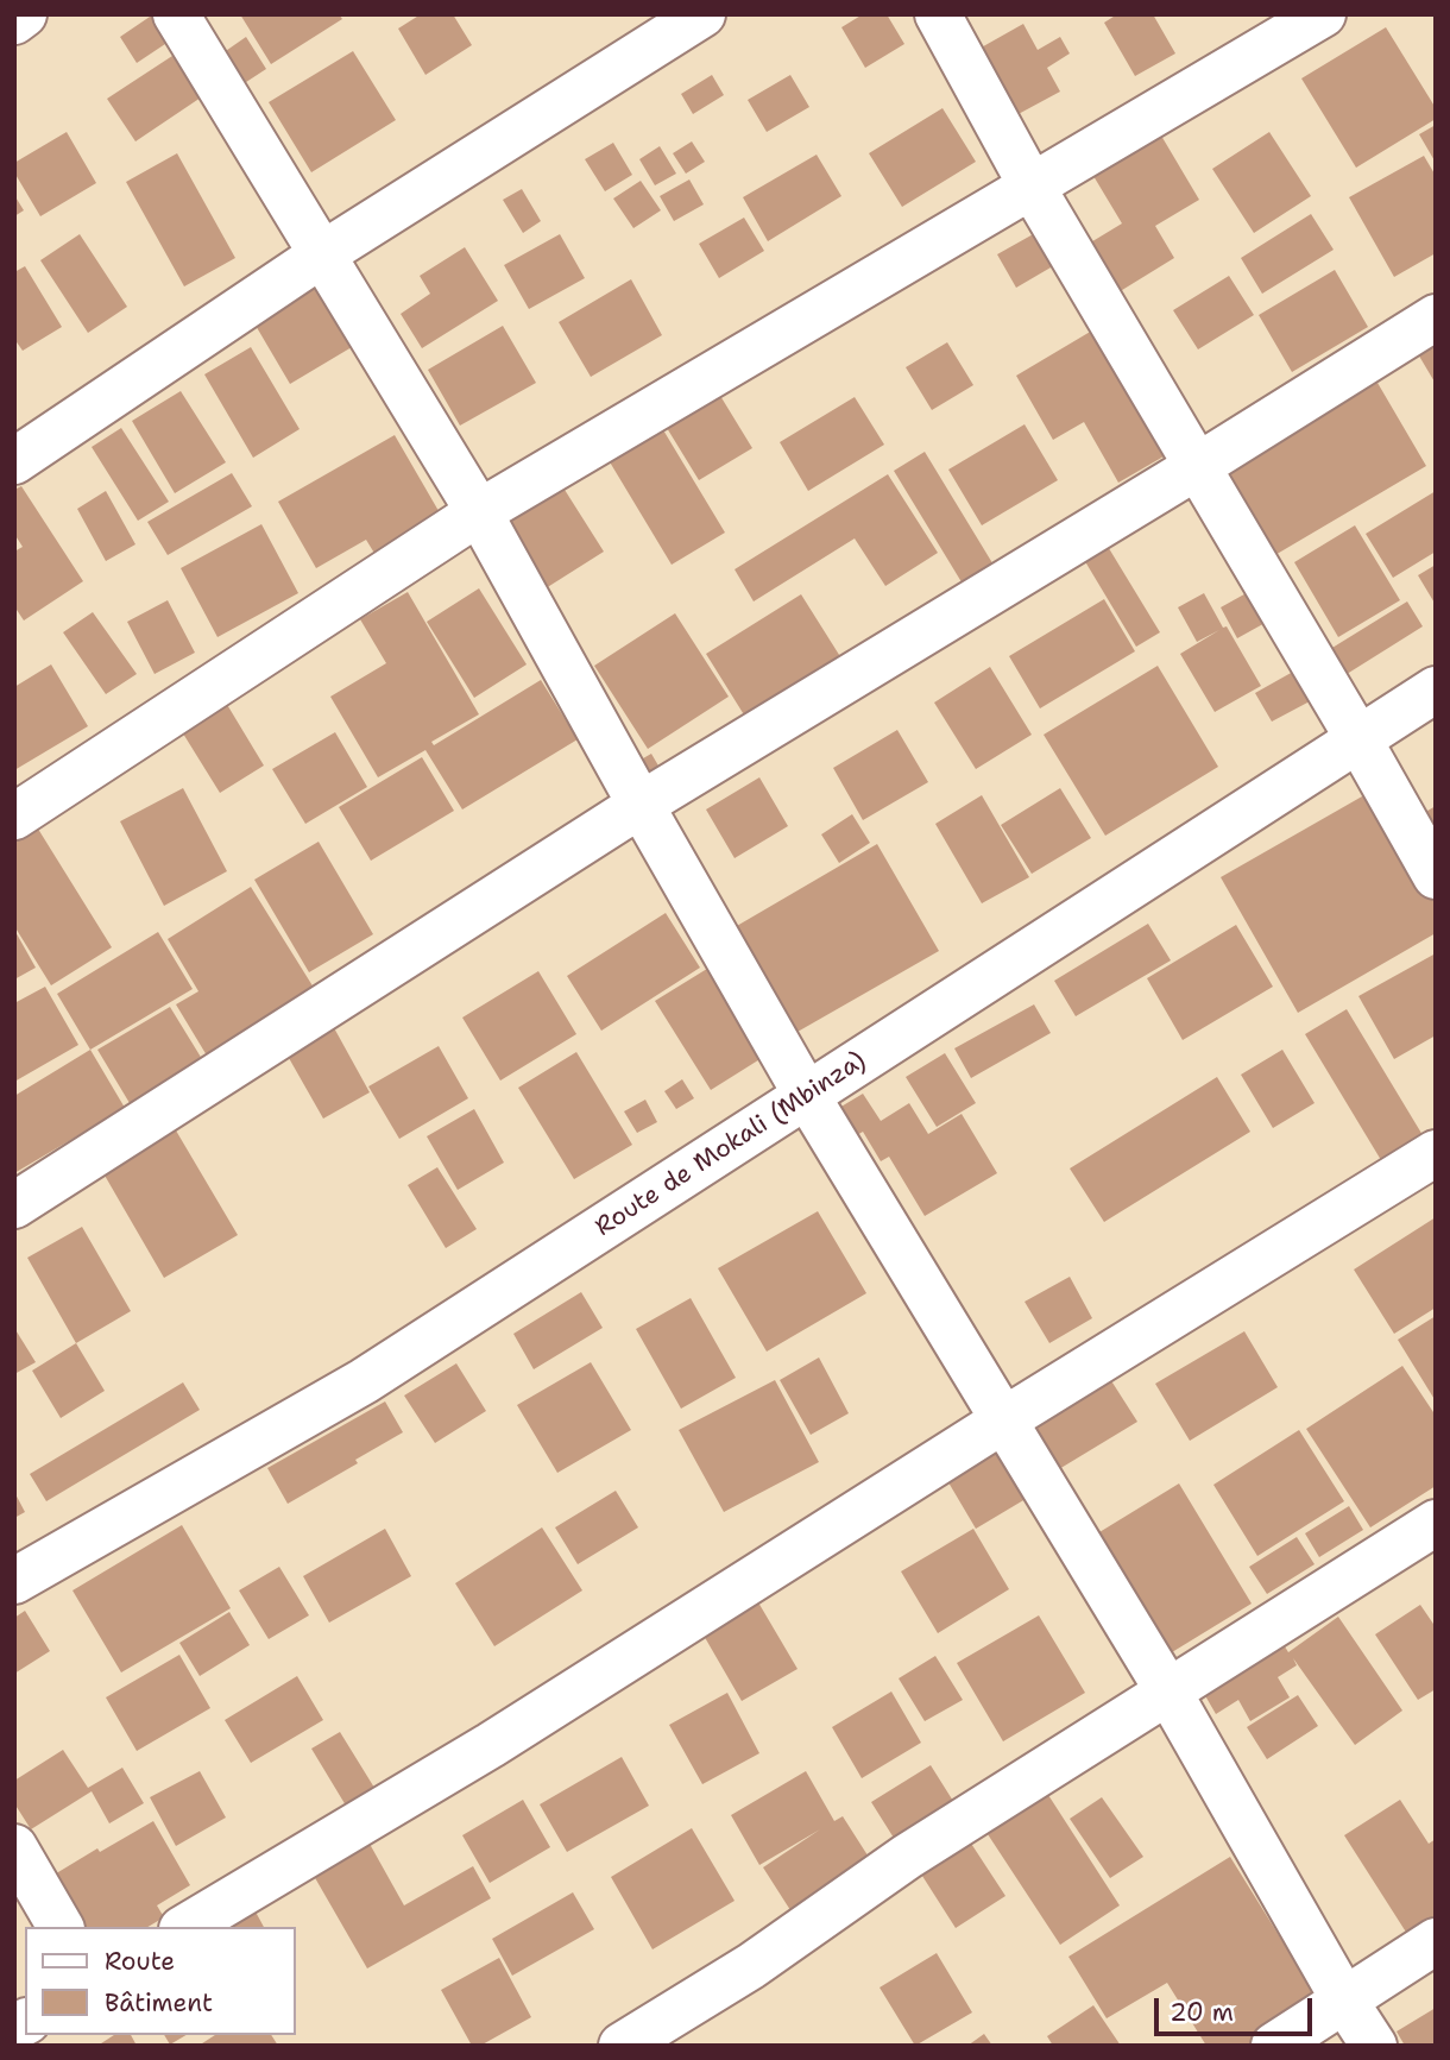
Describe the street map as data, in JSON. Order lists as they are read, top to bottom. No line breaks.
{"streets":{"street":["Route de Mokali (Mbinza)"]},"legend":["Route","Bâtiment"],"scale_bar":"20 m"}
